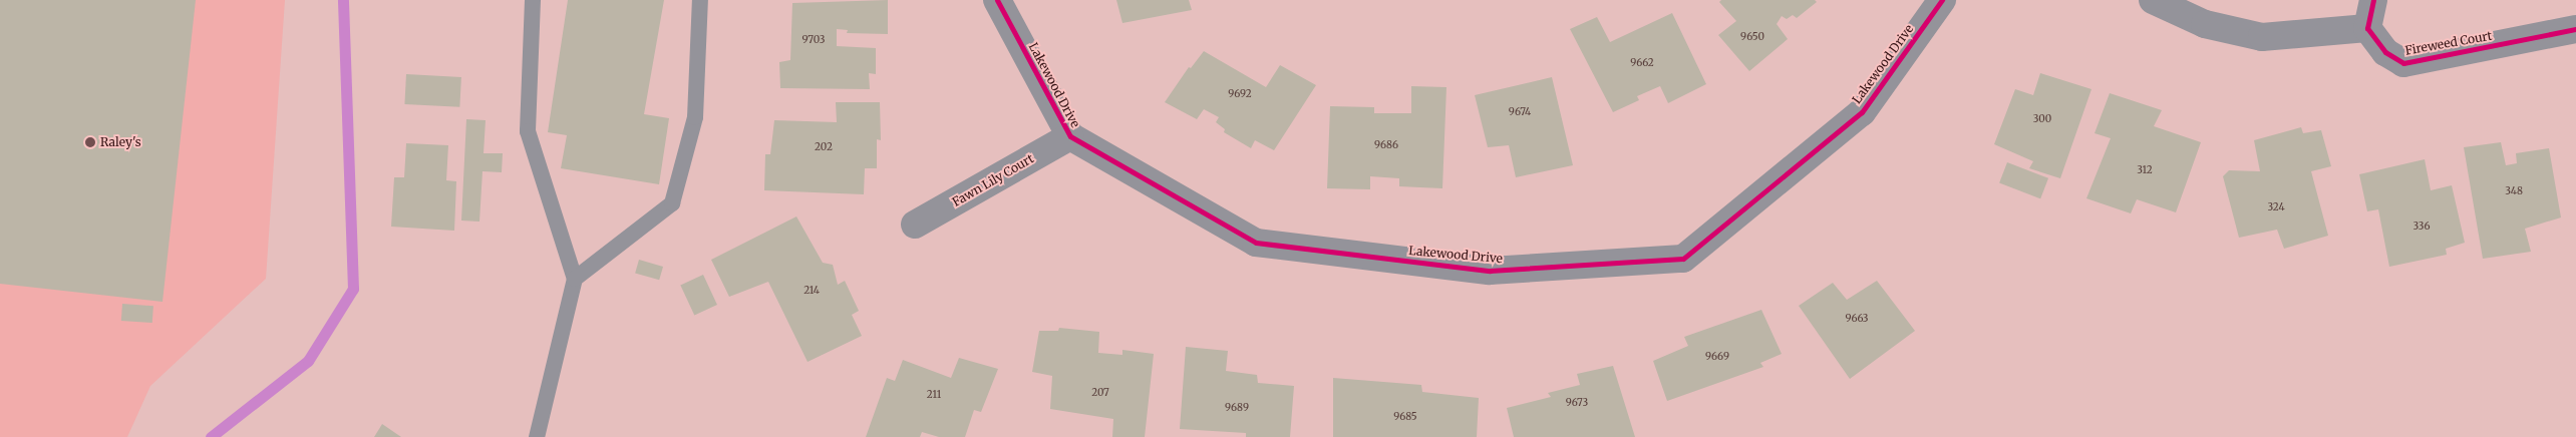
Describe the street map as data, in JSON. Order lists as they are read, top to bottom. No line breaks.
{"streets":{"street":["Fireweed Court","Lakewood Drive","Fawn Lily Court"]},"crossings":[["Lakewood Drive","Fawn Lily Court"]],"places":["Raley's"],"house_numbers":["9650","9703","9662","9692","9674","300","9686","202","312","348","324","336","214","9663","9669","207","211","9673","9689","9685"]}
